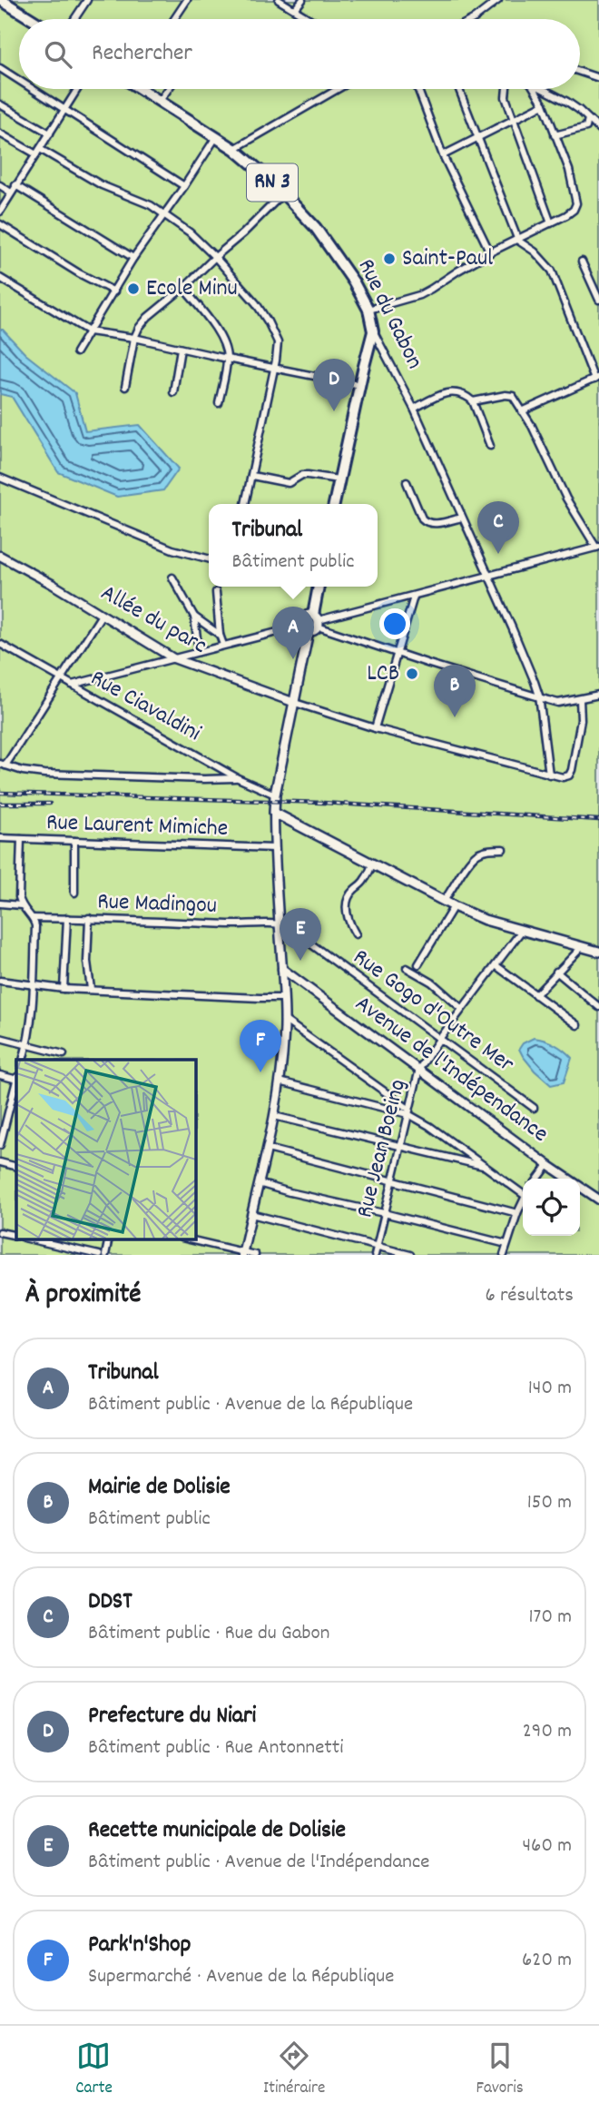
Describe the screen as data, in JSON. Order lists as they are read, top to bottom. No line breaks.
{"streets":{"highway":["RN 3","Rue du Gabon"],"street":["Allée du parc","Rue Ciavaldini","Rue Laurent Mimiche","Rue Madingou","Rue Gogo d'Outre Mer","Avenue de l'Indépendance","Rue Jean Boeing"]},"crossings":[["RN 3","Rue du Gabon"],["Rue Madingou","Rue Gogo d'Outre Mer"],["Rue Gogo d'Outre Mer","Rue Jean Boeing"],["Avenue de l'Indépendance","Rue Jean Boeing"]],"places":["Saint-Paul","Ecole Minu","LCB"],"page":{"search":"Rechercher","pins":["D","C","A","B","E","F"],"popup":["Tribunal","Bâtiment public"],"heading":["À proximité","6 résultats"],"list":[{"mark":"A","name":"Tribunal","note":"Bâtiment public · Avenue de la République","value":"140 m"},{"mark":"B","name":"Mairie de Dolisie","note":"Bâtiment public","value":"150 m"},{"mark":"C","name":"DDST","note":"Bâtiment public · Rue du Gabon","value":"170 m"},{"mark":"D","name":"Prefecture du Niari","note":"Bâtiment public · Rue Antonnetti","value":"290 m"},{"mark":"E","name":"Recette municipale de Dolisie","note":"Bâtiment public · Avenue de l'Indépendance","value":"460 m"},{"mark":"F","name":"Park'n'Shop","note":"Supermarché · Avenue de la République","value":"620 m"}],"nav":["Carte","Itinéraire","Favoris"]}}
